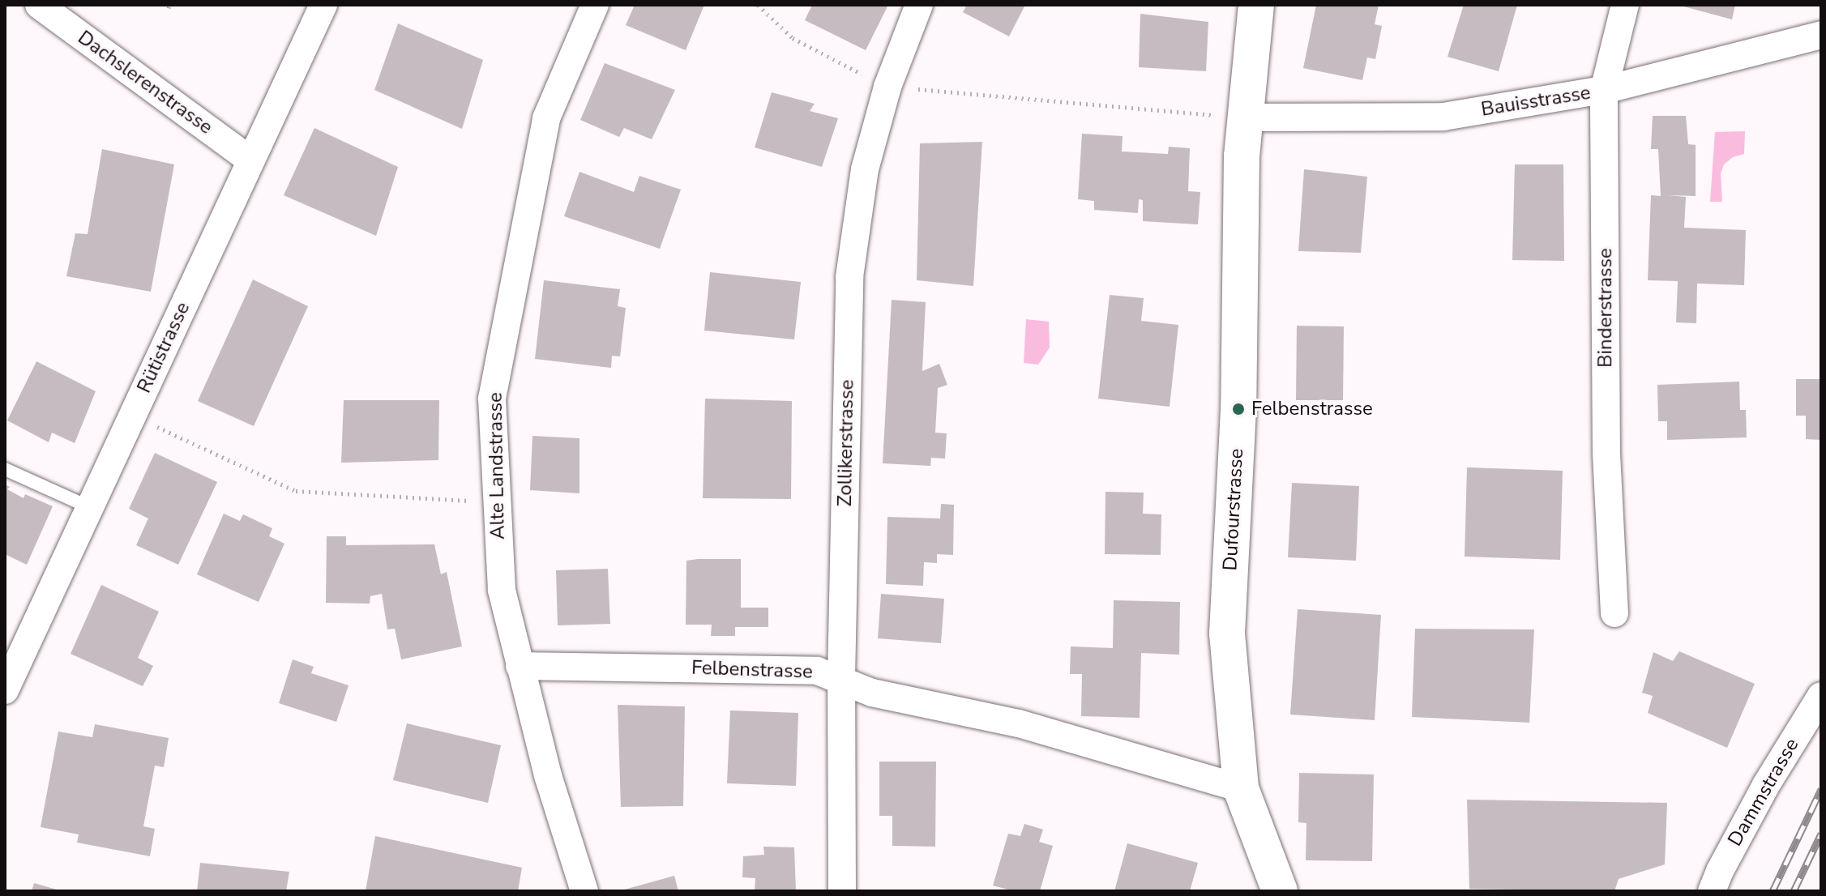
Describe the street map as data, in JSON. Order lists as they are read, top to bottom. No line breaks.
{"streets":{"main road":["Dufourstrasse"],"street":["Dachslerenstrasse","Bauisstrasse","Binderstrasse","Rütistrasse","Zollikerstrasse","Alte Landstrasse","Felbenstrasse","Dammstrasse"]},"crossings":[["Dachslerenstrasse","Rütistrasse"],["Bauisstrasse","Binderstrasse"],["Bauisstrasse","Dufourstrasse"],["Zollikerstrasse","Felbenstrasse"],["Alte Landstrasse","Felbenstrasse"],["Dufourstrasse","Felbenstrasse"]],"places":["Felbenstrasse"]}
